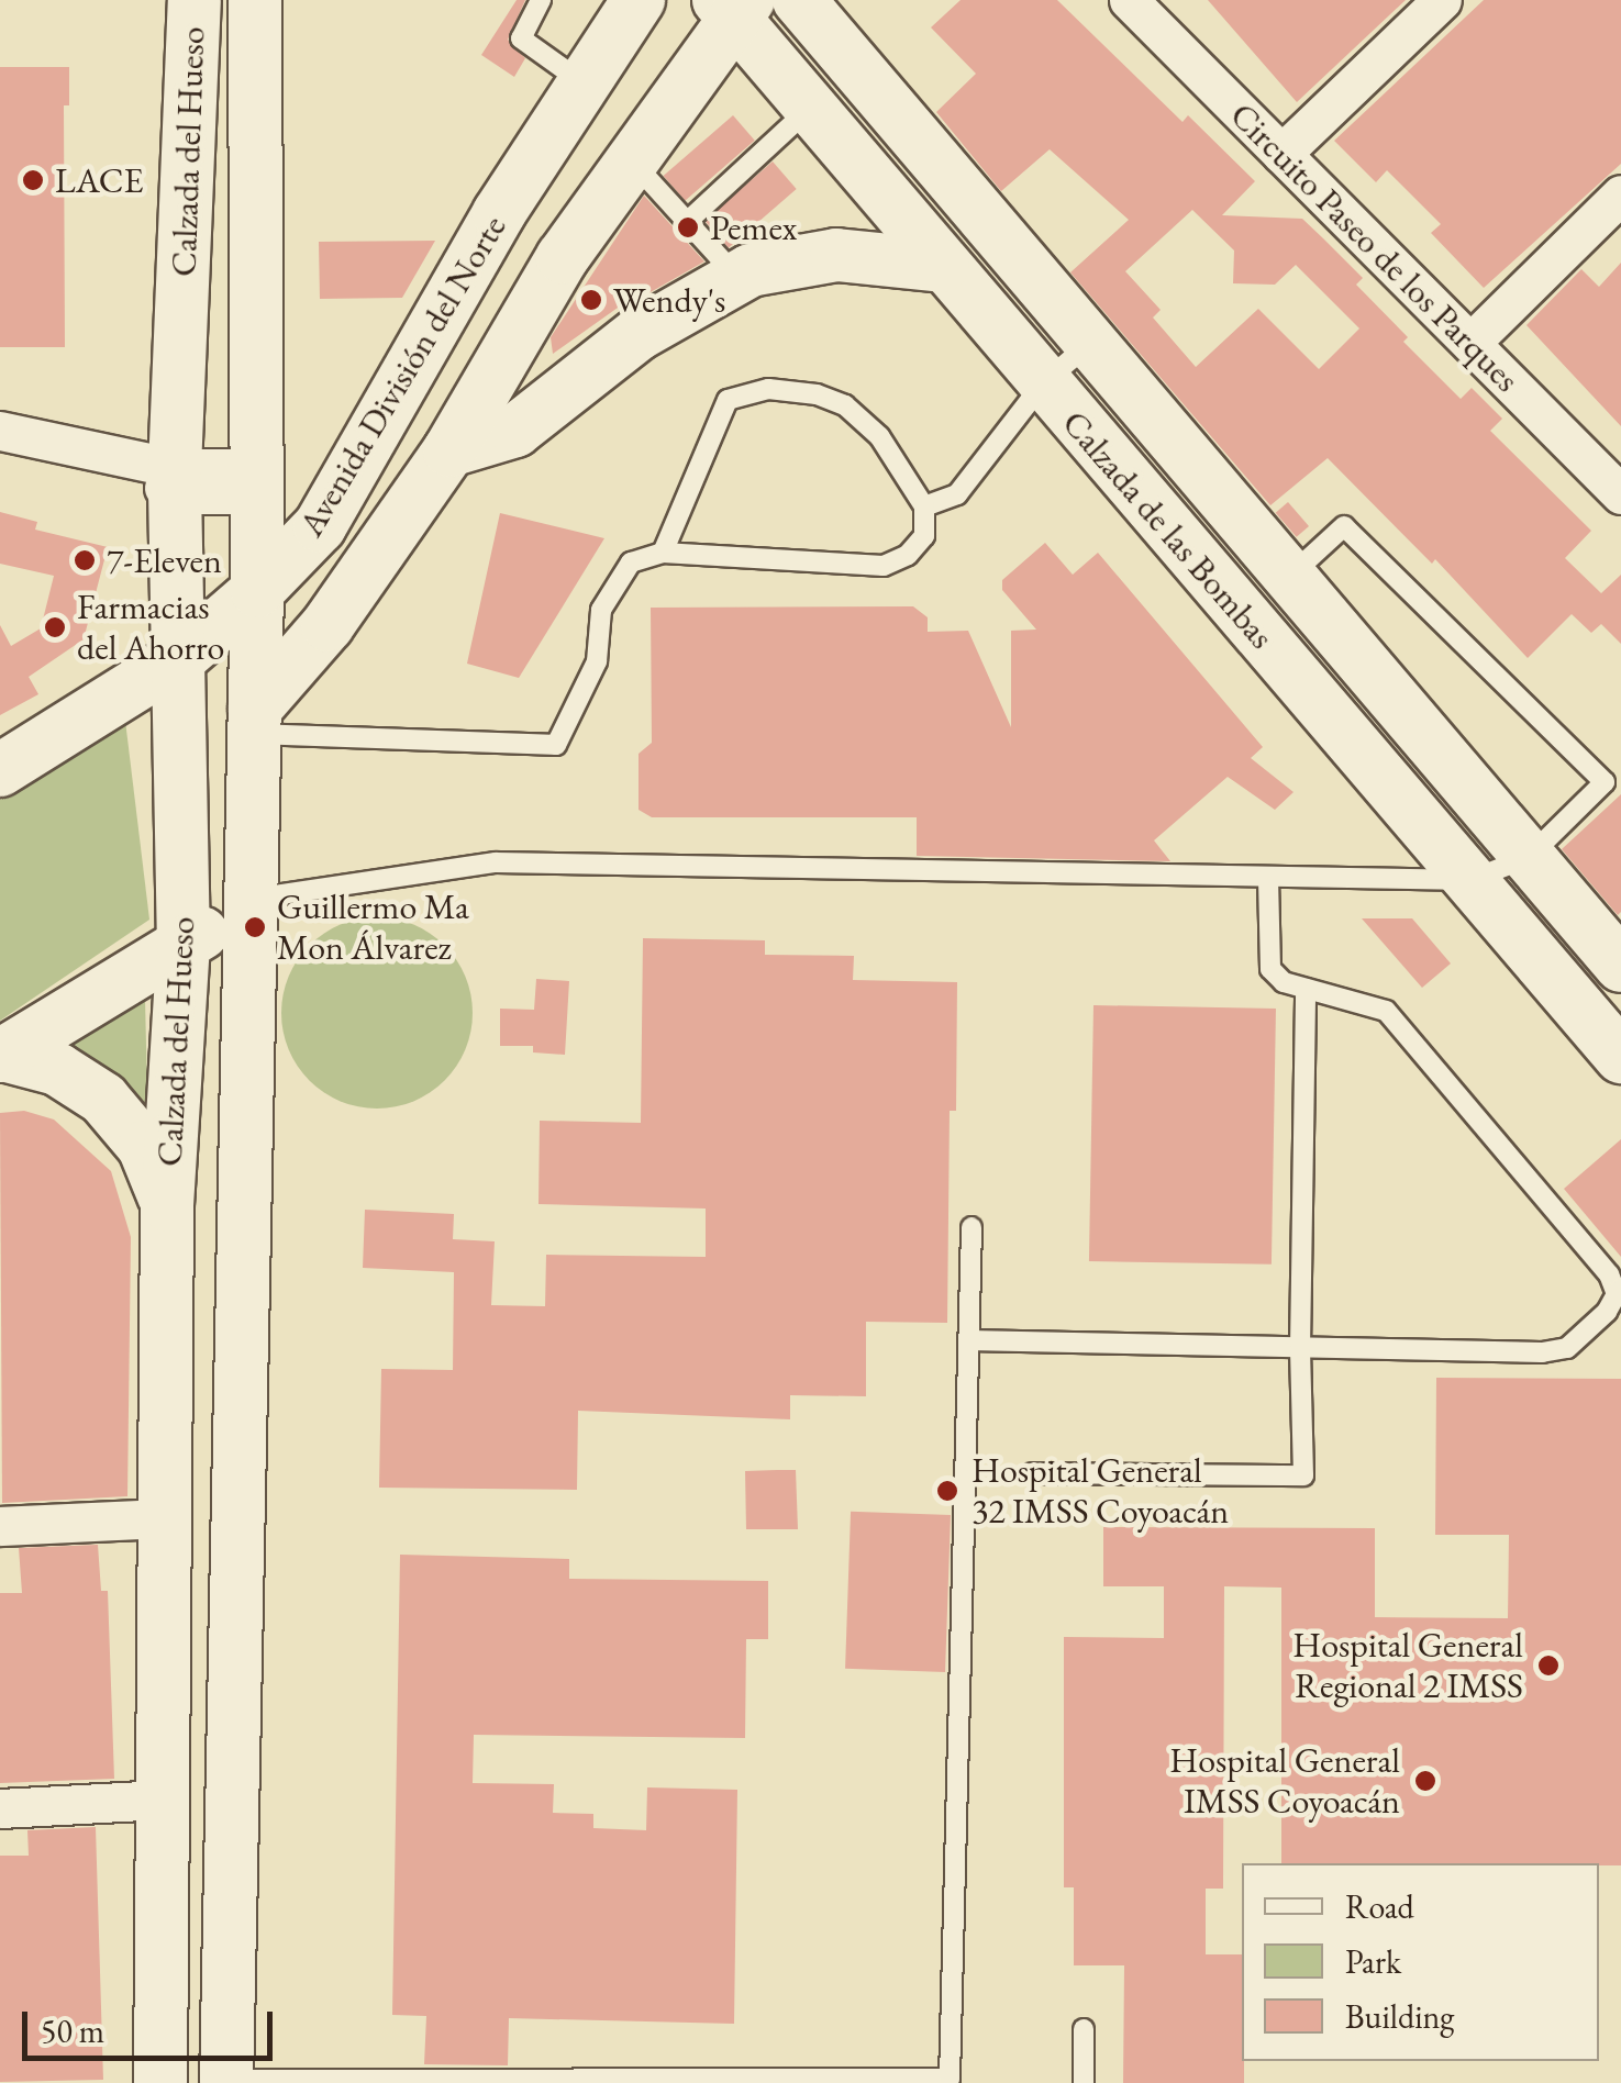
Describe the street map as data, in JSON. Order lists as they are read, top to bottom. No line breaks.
{"streets":{"main road":["Calzada del Hueso","Avenida División del Norte","Calzada de las Bombas"],"street":["Circuito Paseo de los Parques"]},"crossings":[["Calzada del Hueso","Avenida División del Norte"],["Avenida División del Norte","Calzada de las Bombas"]],"places":["LACE","Pemex","Wendy's","7-Eleven","Farmacias del Ahorro","Guillermo Ma Mon Álvarez","Hospital General 32 IMSS Coyoacán","Hospital General Regional 2 IMSS","Hospital General IMSS Coyoacán"],"legend":["Road","Park","Building"],"scale_bar":"50 m"}
